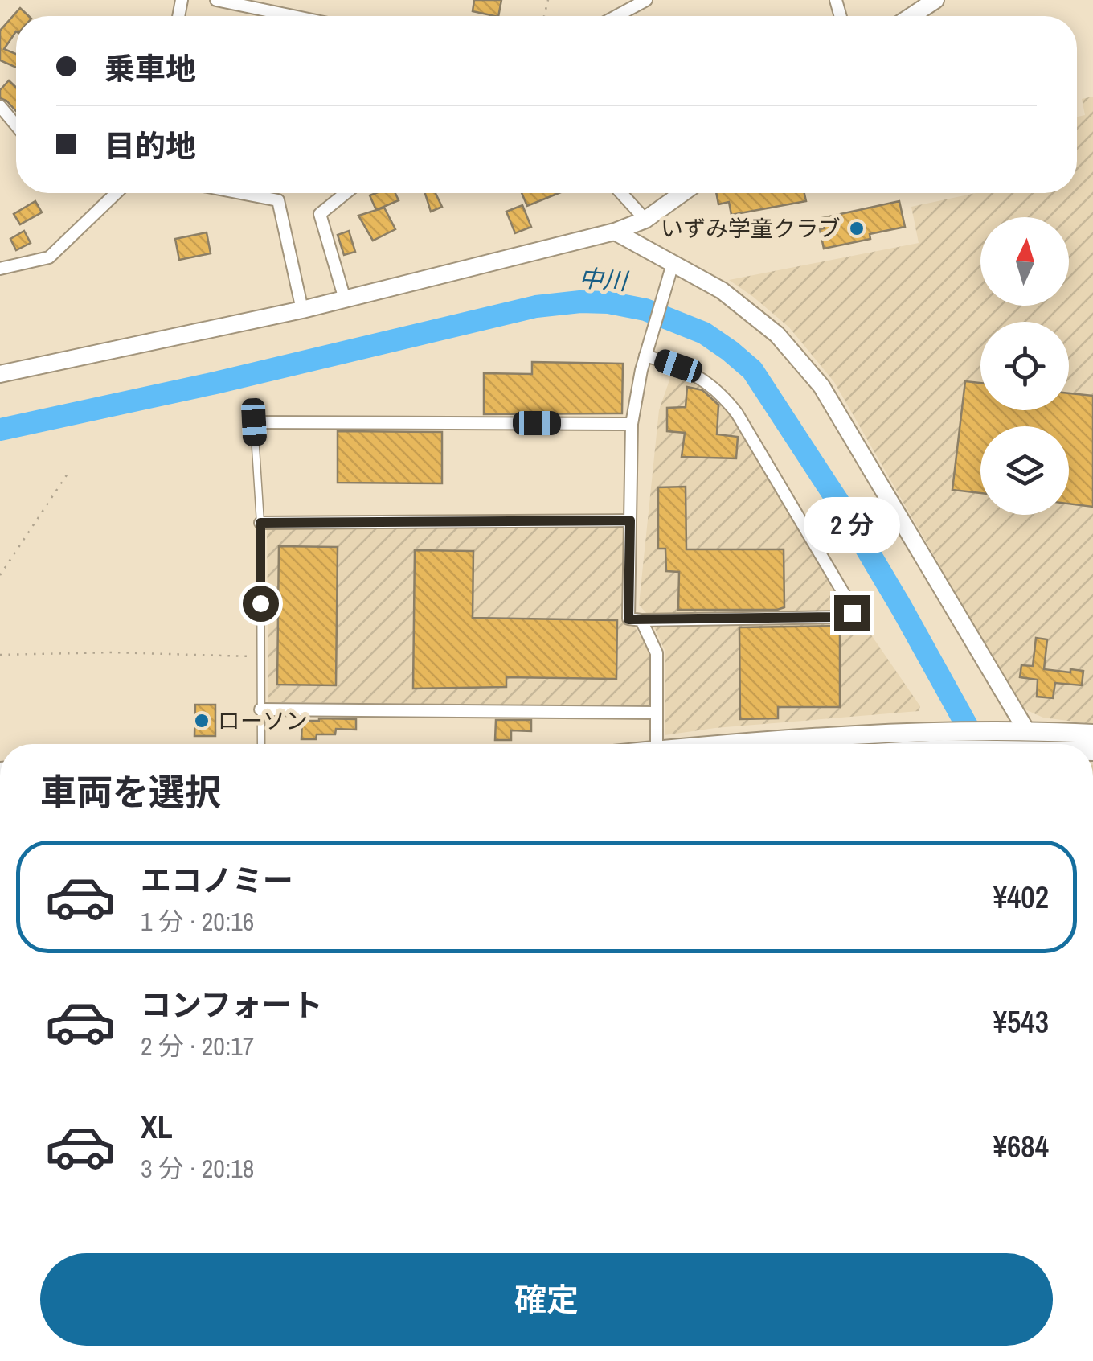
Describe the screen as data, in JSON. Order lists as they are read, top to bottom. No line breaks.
{"water":["中川"],"places":["いずみ学童クラブ","ローソン"],"north":"top","page":{"banner":["乗車地","目的地"],"bubble":"2 分","heading":"車両を選択","list":[{"name":"エコノミー","note":"1 分 · 20:16","value":"¥402"},{"name":"コンフォート","note":"2 分 · 20:17","value":"¥543"},{"name":"XL","note":"3 分 · 20:18","value":"¥684"}],"buttons":"確定"}}
